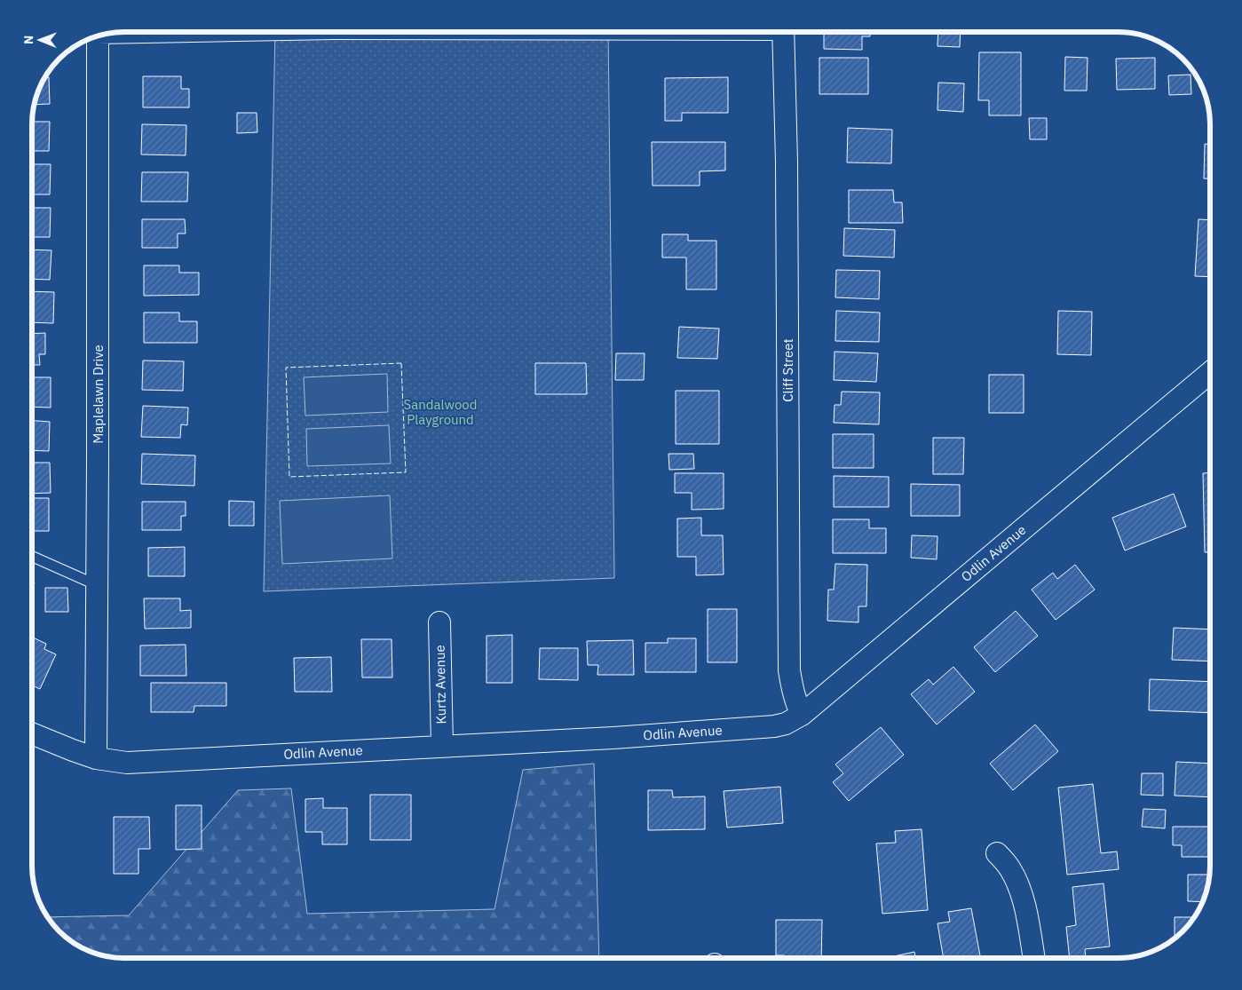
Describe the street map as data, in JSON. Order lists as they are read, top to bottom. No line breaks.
{"streets":{"street":["Cliff Street","Maplelawn Drive","Odlin Avenue","Kurtz Avenue"]},"crossings":[["Cliff Street","Odlin Avenue"],["Maplelawn Drive","Odlin Avenue"],["Odlin Avenue","Kurtz Avenue"]],"parks":["Sandalwood Playground"],"north":"left"}
